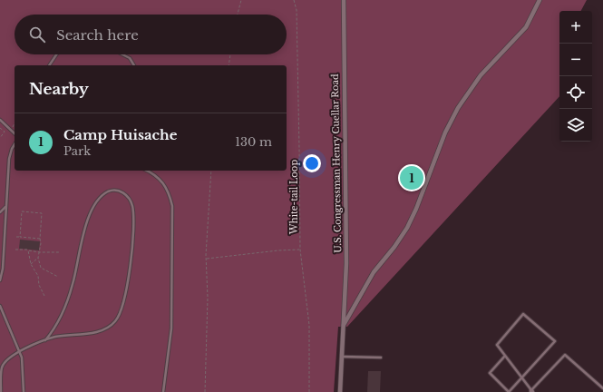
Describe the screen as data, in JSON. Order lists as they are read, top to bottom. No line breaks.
{"streets":{"street":["U.S. Congressman Henry Cuellar Road"],"path":["White-tail Loop"]},"page":{"map_buttons":["+","−"],"search":"Search here","heading":"Nearby","list":[{"mark":"1","name":"Camp Huisache","note":"Park","value":"130 m"}],"pins":"1"}}
